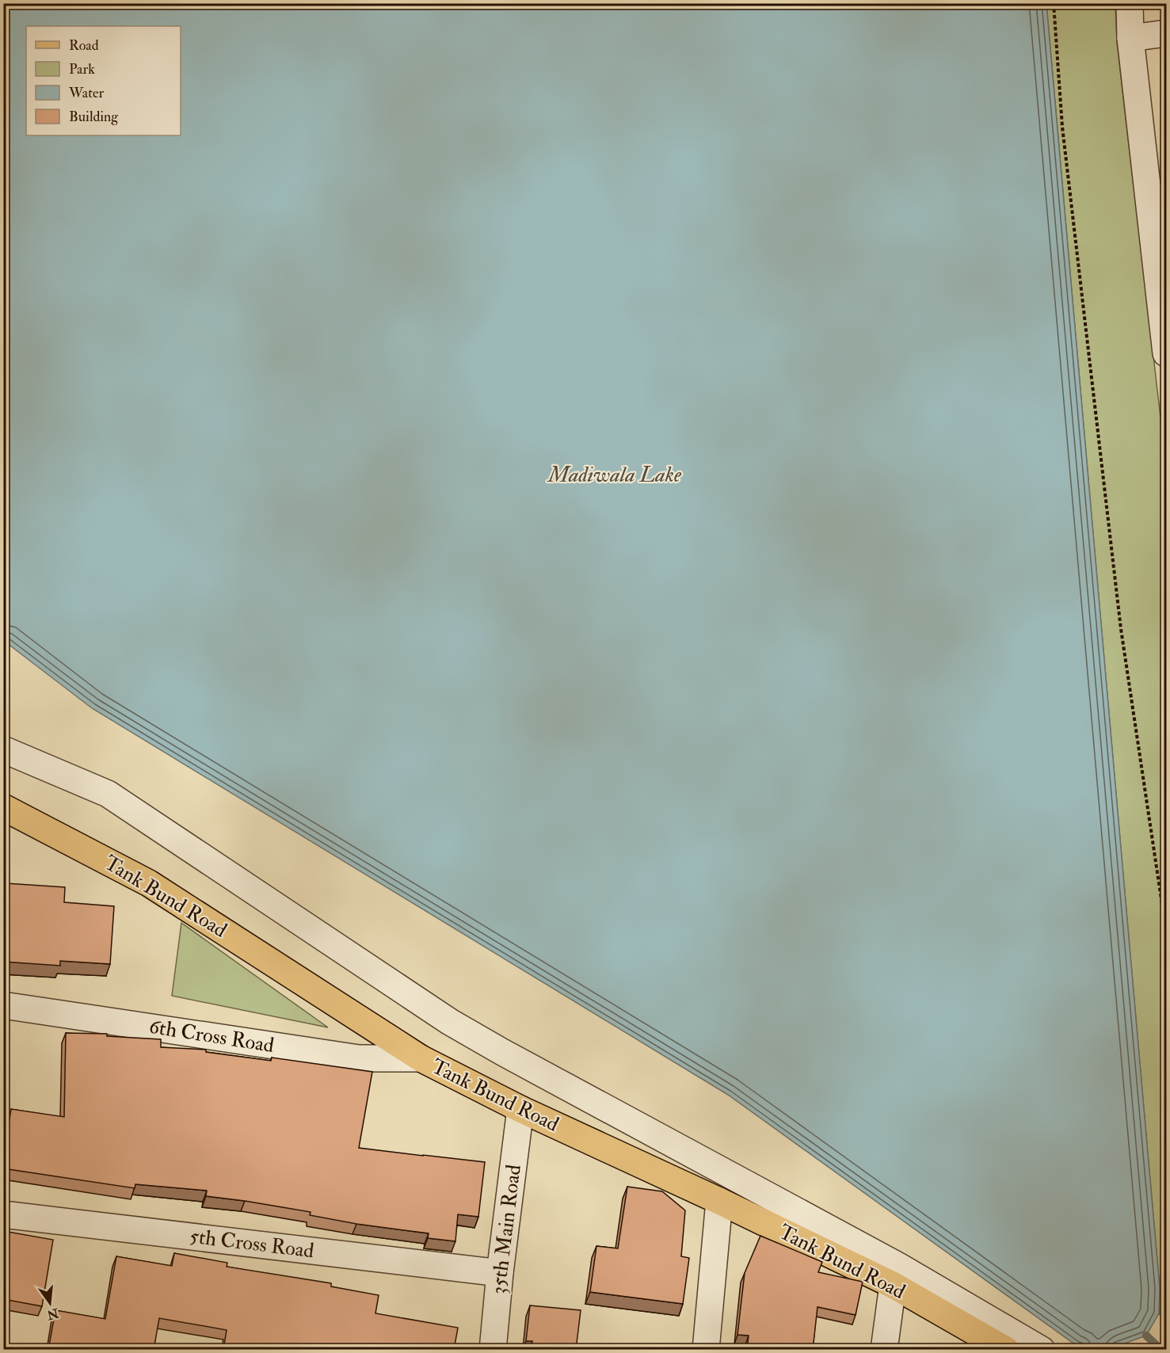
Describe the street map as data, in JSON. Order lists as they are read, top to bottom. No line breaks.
{"streets":{"main road":["Tank Bund Road"],"street":["6th Cross Road","35th Main Road","5th Cross Road"]},"crossings":[["Tank Bund Road","6th Cross Road"],["Tank Bund Road","35th Main Road"],["35th Main Road","5th Cross Road"]],"water":["Madiwala Lake"],"legend":["Road","Park","Water","Building"],"north":"bottom"}
